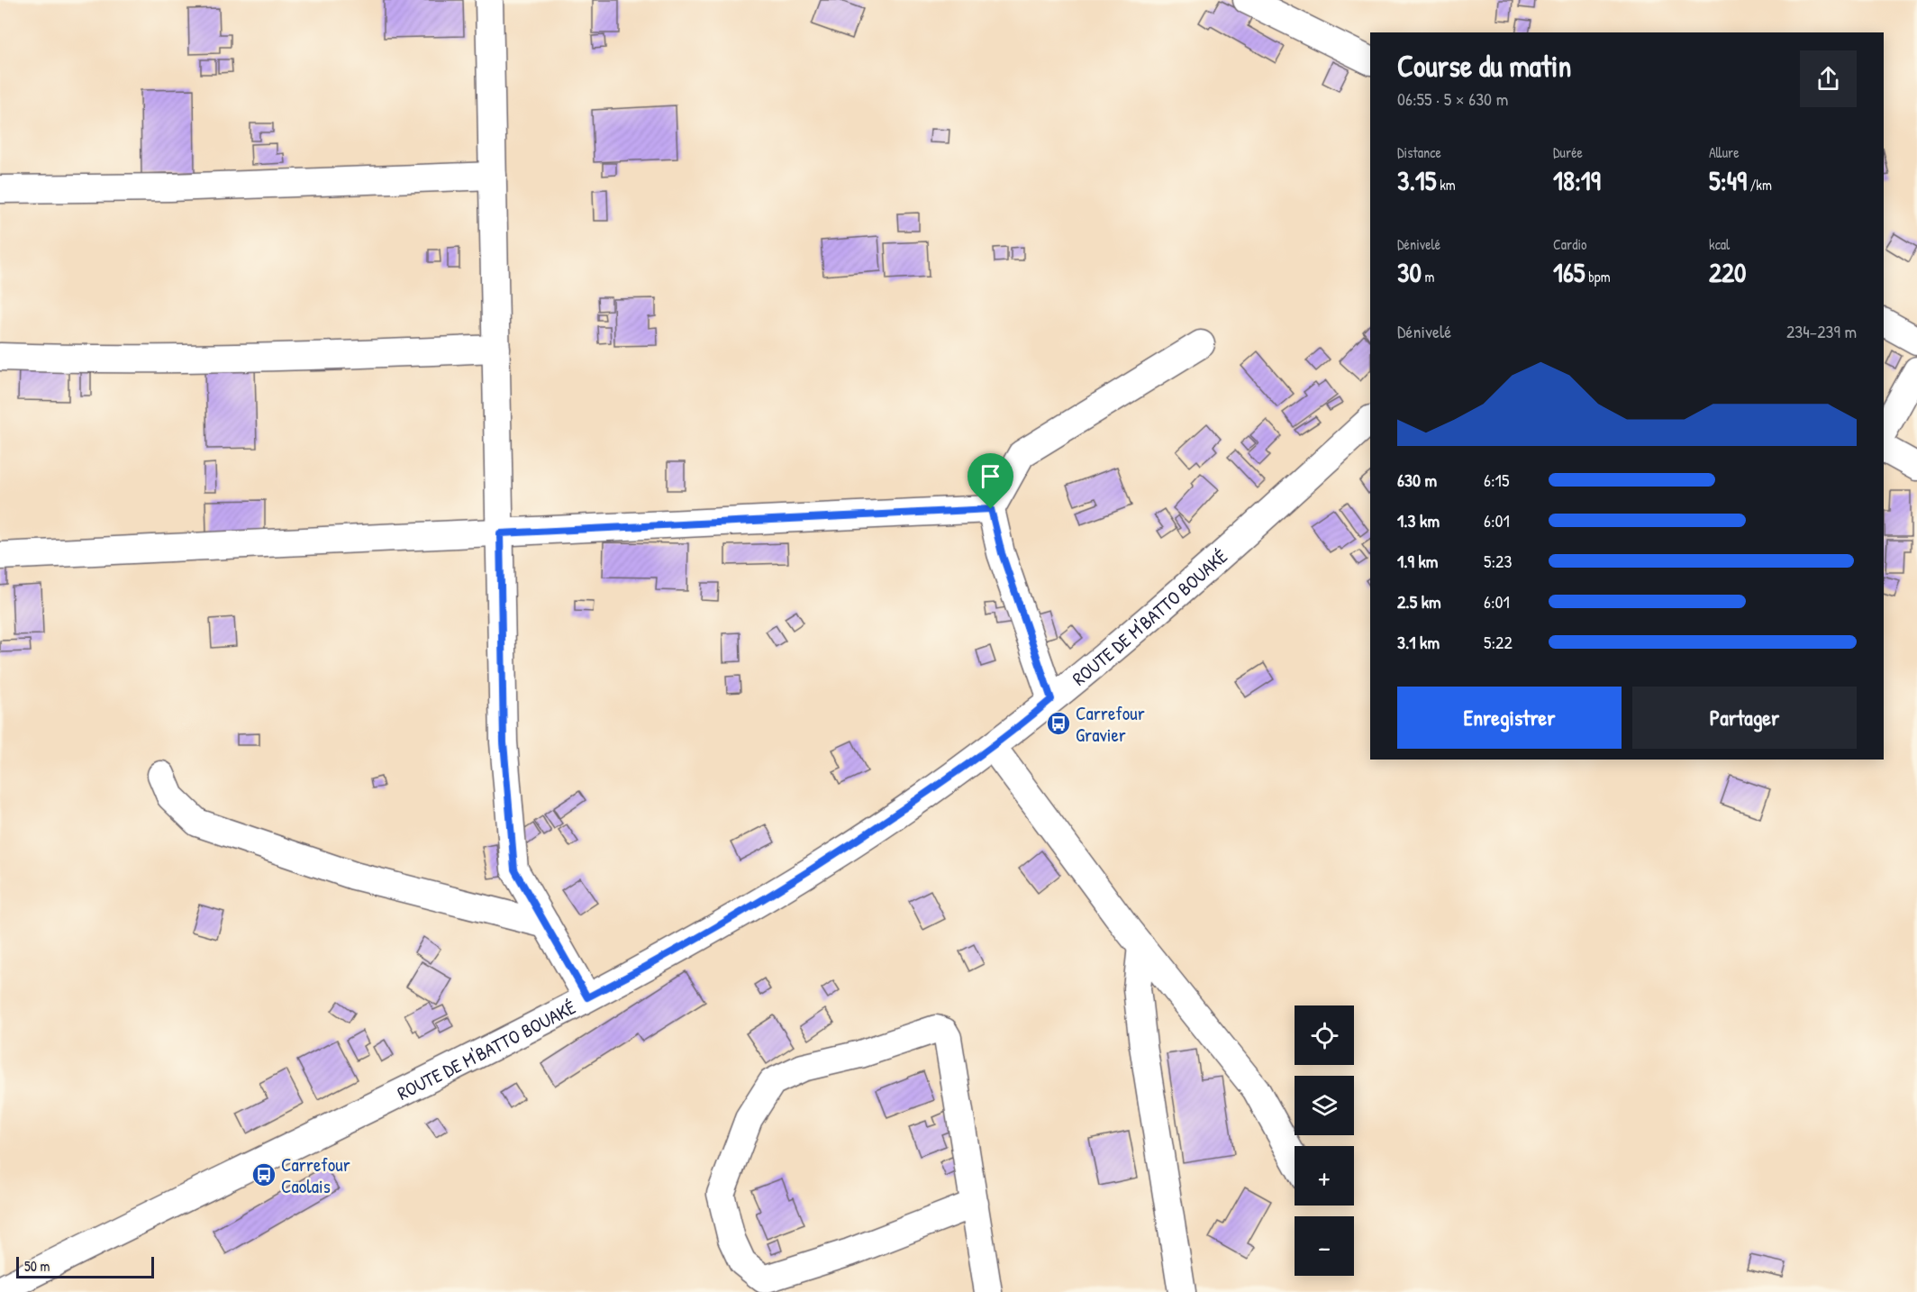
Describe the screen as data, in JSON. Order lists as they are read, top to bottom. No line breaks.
{"streets":{"street":["ROUTE DE M'BATTO BOUAKÉ"]},"places":{"bus stop":["Carrefour Gravier","Carrefour Caolais"]},"scale_bar":"50 m","page":{"heading":["Course du matin","06:55 · 5 × 630 m"],"stats":[["Distance","3.15 km"],["Durée","18:19"],["Allure","5:49 /km"],["Dénivelé","30 m"],["Cardio","165 bpm"],["kcal","220"]],"chart":["Dénivelé","234–239 m"],"list":[{"name":"630 m","note":"6:15"},{"name":"1.3 km","note":"6:01"},{"name":"1.9 km","note":"5:23"},{"name":"2.5 km","note":"6:01"},{"name":"3.1 km","note":"5:22"}],"buttons":["Enregistrer","Partager"],"map_buttons":["+","−"],"scale":"50 m"}}
